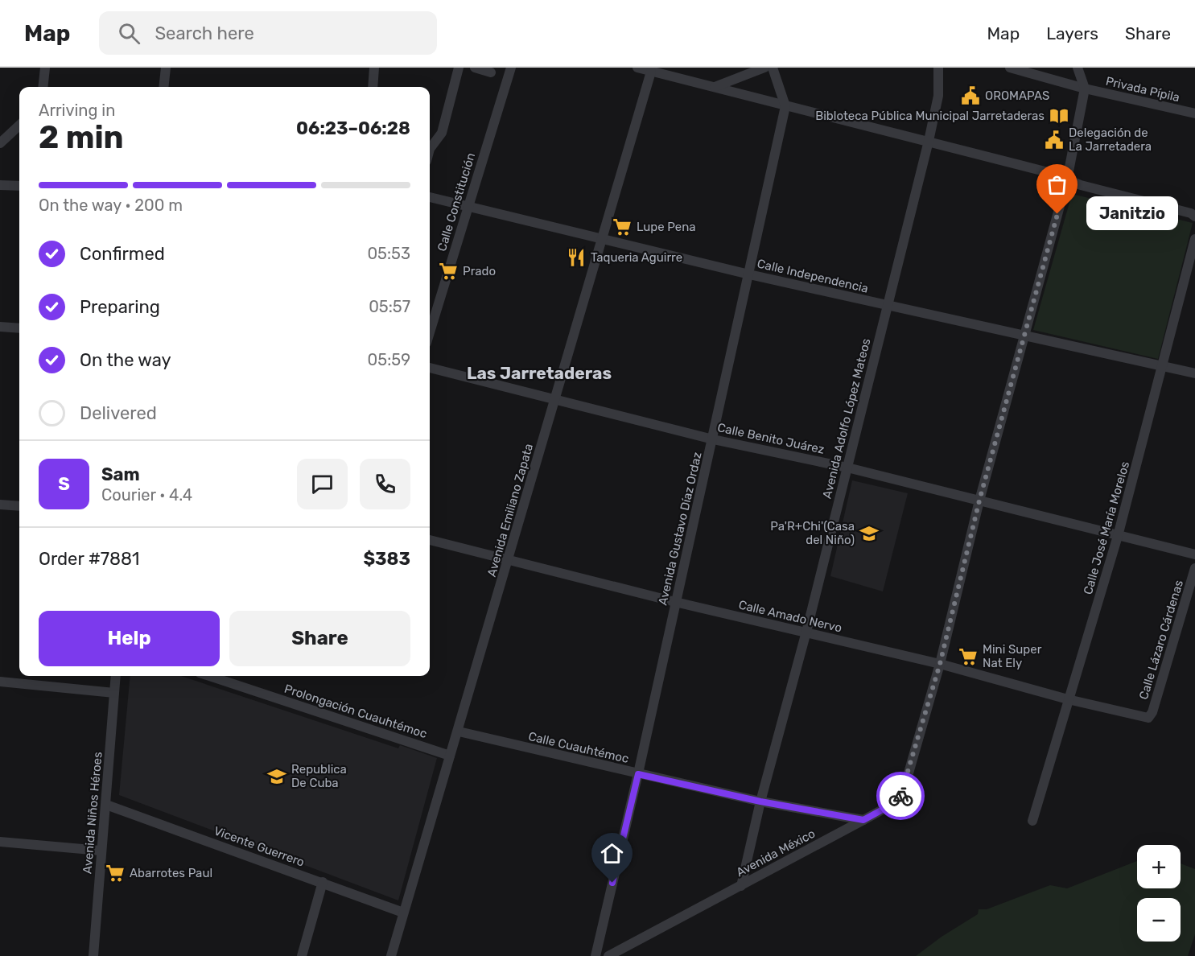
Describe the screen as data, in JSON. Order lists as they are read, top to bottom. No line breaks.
{"streets":{"street":["Privada Pípila","Calle Constitución","Calle Independencia","Avenida Adolfo López Mateos","Calle Benito Juárez","Avenida Emiliano Zapata","Calle José María Morelos","Avenida Gustavo Díaz Ordaz","Calle Amado Nervo","Calle Lázaro Cárdenas","Prolongación Cuauhtémoc","Calle Cuauhtémoc","Avenida Niños Héroes","Vicente Guerrero","Avenida México"]},"crossings":[["Privada Pípila","Avenida México"],["Calle Constitución","Calle Independencia"],["Calle Independencia","Avenida Adolfo López Mateos"],["Calle Independencia","Avenida Emiliano Zapata"],["Calle Independencia","Calle José María Morelos"],["Calle Independencia","Avenida Gustavo Díaz Ordaz"],["Calle Independencia","Avenida México"],["Avenida Adolfo López Mateos","Calle Benito Juárez"],["Avenida Adolfo López Mateos","Calle Amado Nervo"],["Avenida Adolfo López Mateos","Calle Cuauhtémoc"],["Avenida Adolfo López Mateos","Avenida México"],["Calle Benito Juárez","Avenida Emiliano Zapata"],["Calle Benito Juárez","Calle José María Morelos"],["Calle Benito Juárez","Avenida Gustavo Díaz Ordaz"],["Calle Benito Juárez","Avenida México"],["Avenida Emiliano Zapata","Calle Amado Nervo"],["Avenida Emiliano Zapata","Prolongación Cuauhtémoc"],["Avenida Emiliano Zapata","Calle Cuauhtémoc"],["Avenida Emiliano Zapata","Vicente Guerrero"],["Calle José María Morelos","Calle Amado Nervo"],["Avenida Gustavo Díaz Ordaz","Calle Amado Nervo"],["Avenida Gustavo Díaz Ordaz","Calle Cuauhtémoc"],["Calle Amado Nervo","Calle Lázaro Cárdenas"],["Calle Amado Nervo","Avenida México"],["Calle Cuauhtémoc","Avenida México"],["Avenida Niños Héroes","Vicente Guerrero"]],"districts":["Las Jarretaderas"],"places":{"public building":["OROMAPAS","Delegación de La Jarretadera"],"library":["Bibloteca Pública Municipal Jarretaderas"],"other":["Janitzio"],"supermarket":["Lupe Pena","Prado","Mini Super Nat Ely","Abarrotes Paul"],"restaurant":["Taqueria Aguirre"],"school or university":["Pa'R+Chi'(Casa del Niño)","Republica De Cuba"]},"page":{"header":"Map","search":"Search here","nav":["Map","Layers","Share"],"heading":["2 min","Arriving in","06:23–06:28"],"panel":["Sam","Courier · 4.4","Order #7881","$383"],"bar":"On the way · 200 m","bubble":"Janitzio","list":[["Confirmed","05:53"],["Preparing","05:57"],["On the way","05:59"],"Delivered"],"round":"S","buttons":["Help","Share"],"map_buttons":["+","−"]}}
